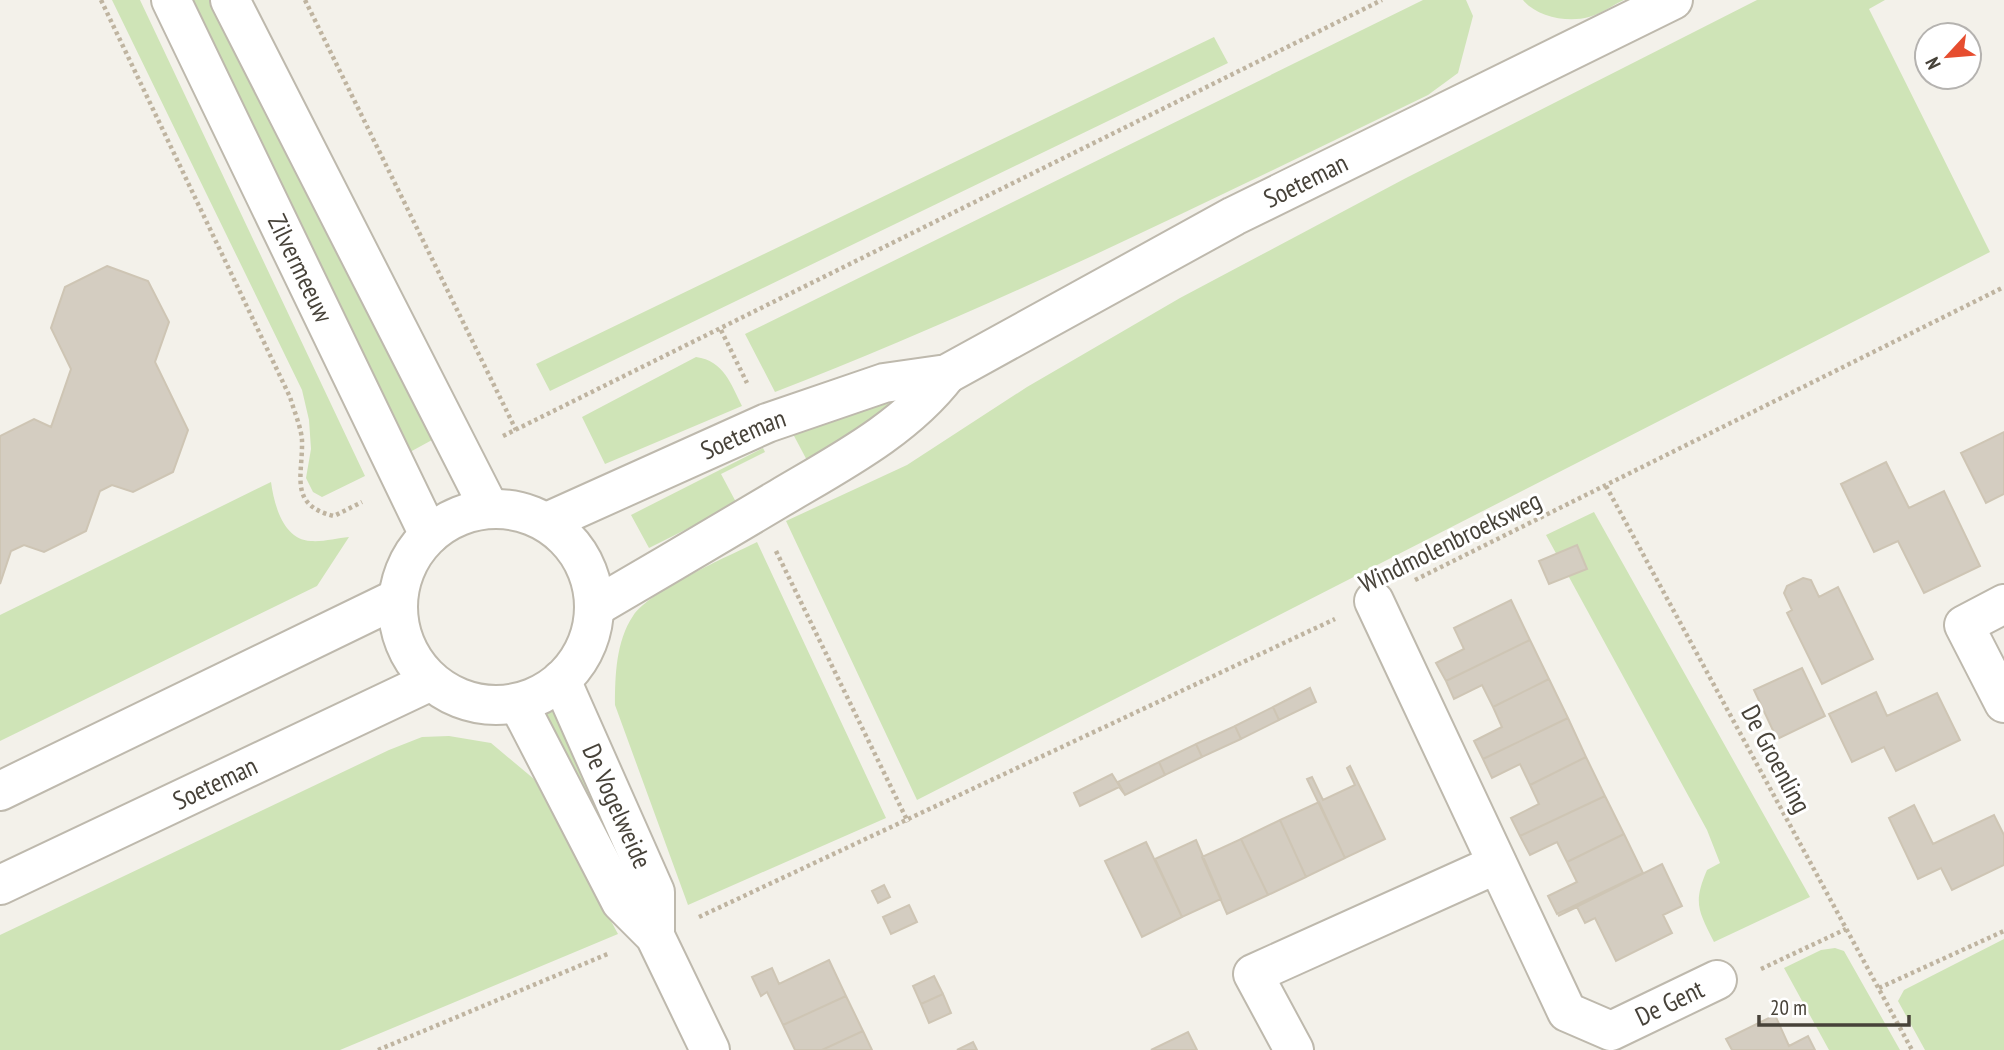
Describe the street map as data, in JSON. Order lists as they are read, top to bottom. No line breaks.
{"streets":{"street":["Soeteman","Zilvermeeuw","De Vogelweide","De Gent"],"path":["Windmolenbroeksweg","De Groenling"]},"crossings":[["Soeteman","Zilvermeeuw"],["Soeteman","Windmolenbroeksweg"],["Soeteman","De Vogelweide"],["Zilvermeeuw","De Vogelweide"],["Windmolenbroeksweg","De Groenling"],["Windmolenbroeksweg","De Gent"],["De Groenling","De Gent"]],"scale_bar":"20 m","north":"bottom left"}
